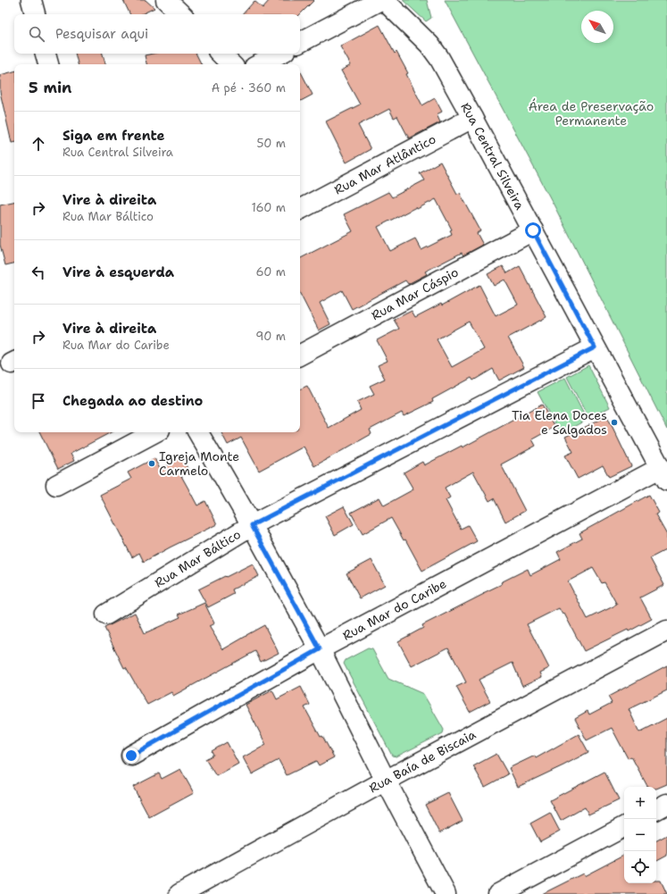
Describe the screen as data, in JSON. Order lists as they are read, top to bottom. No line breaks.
{"streets":{"street":["Rua Central Silveira","Rua Mar Atlântico","Rua Mar Cáspio","Rua Mar Báltico","Rua Mar do Caribe","Rua Baía de Biscaia"]},"crossings":[["Rua Central Silveira","Rua Mar Atlântico"],["Rua Central Silveira","Rua Mar Cáspio"],["Rua Central Silveira","Rua Mar Báltico"],["Rua Central Silveira","Rua Mar do Caribe"]],"parks":["Área de Preservação Permanente"],"places":["Tia Elena Doces e Salgados","Igreja Monte Carmelo"],"north":"top left","page":{"search":"Pesquisar aqui","heading":["5 min","A pé · 360 m"],"list":[["Siga em frente","Rua Central Silveira","50 m"],["Vire à direita","Rua Mar Báltico","160 m"],["Vire à esquerda","60 m"],["Vire à direita","Rua Mar do Caribe","90 m"],"Chegada ao destino"],"map_buttons":["+","−"]}}
